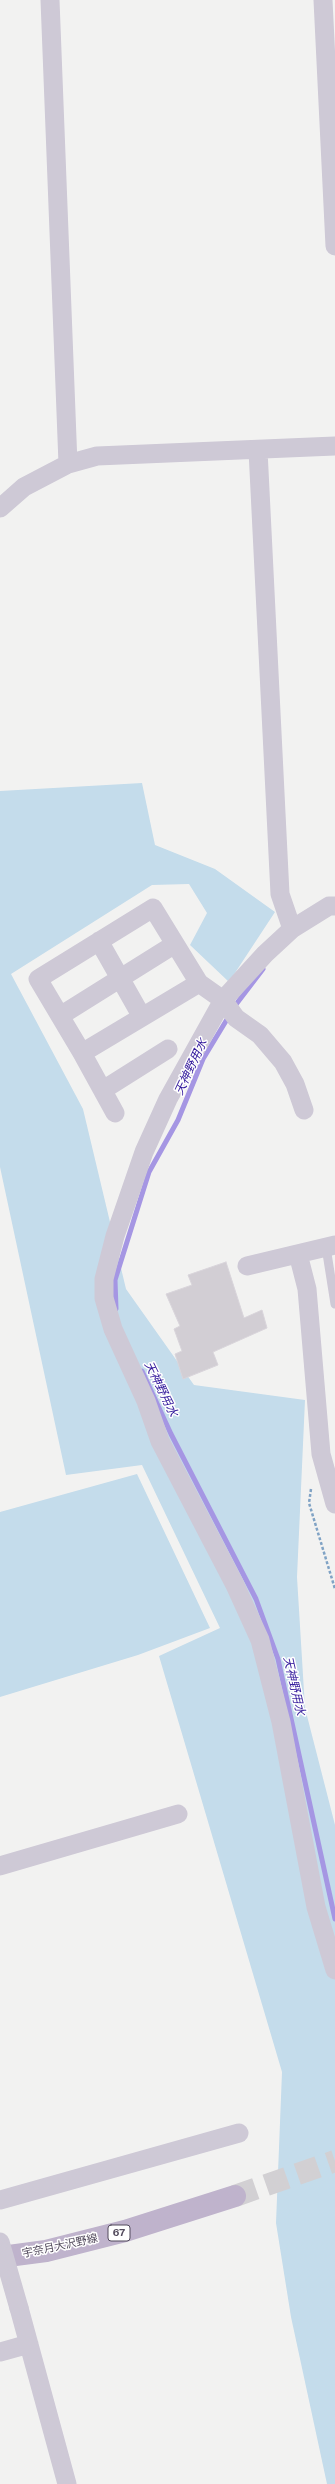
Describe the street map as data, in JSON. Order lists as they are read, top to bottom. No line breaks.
{"streets":{"main road":["67","宇奈月大沢野線"]},"water":["天神野用水"]}
